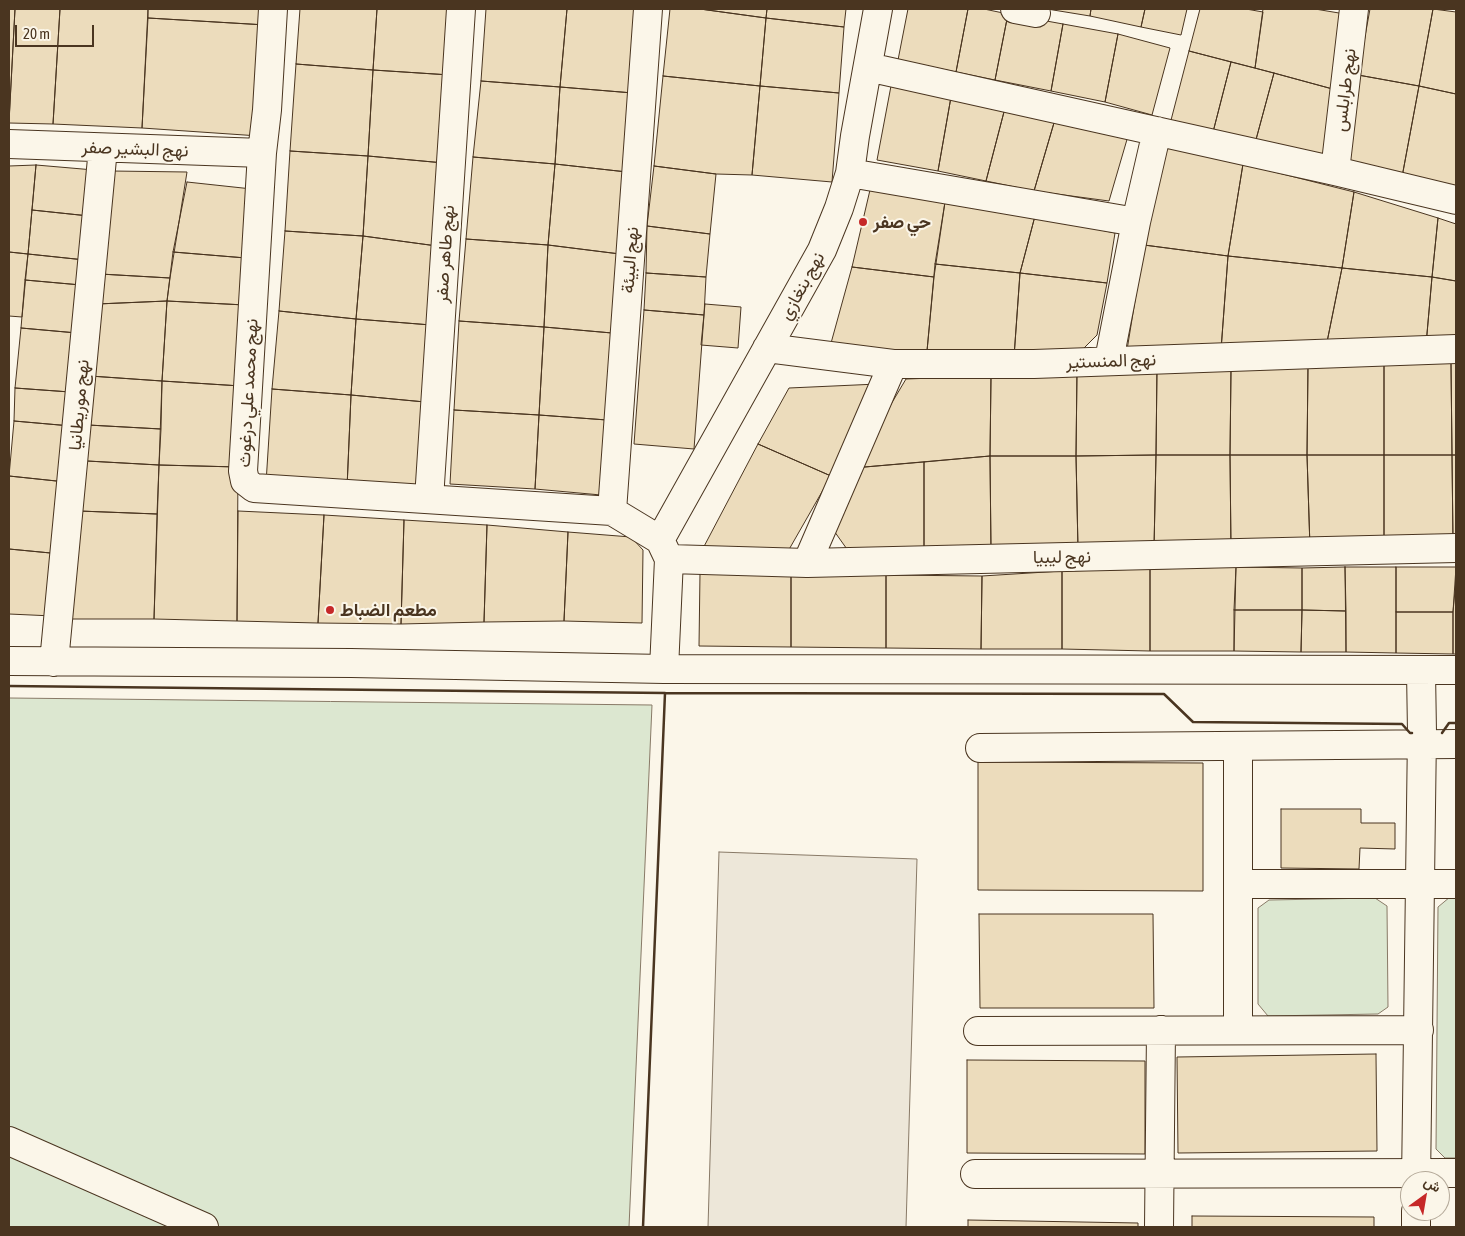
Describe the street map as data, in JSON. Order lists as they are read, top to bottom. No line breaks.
{"streets":{"street":["نهج طرابلس","نهج البشير صفر","نهج طاهر صفر","نهج البيئة","نهج بنغازي","نهج المنستير","نهج محمد علي درغوث","نهج موريطانيا","نهج ليبيا"]},"crossings":[["نهج البشير صفر","نهج محمد علي درغوث"],["نهج البشير صفر","نهج موريطانيا"],["نهج طاهر صفر","نهج محمد علي درغوث"],["نهج البيئة","نهج محمد علي درغوث"],["نهج بنغازي","نهج المنستير"],["نهج بنغازي","نهج محمد علي درغوث"],["نهج بنغازي","نهج ليبيا"],["نهج محمد علي درغوث","نهج ليبيا"]],"places":["حي صفر","مطعم الضباط"],"scale_bar":"20 m","north":"top right"}
